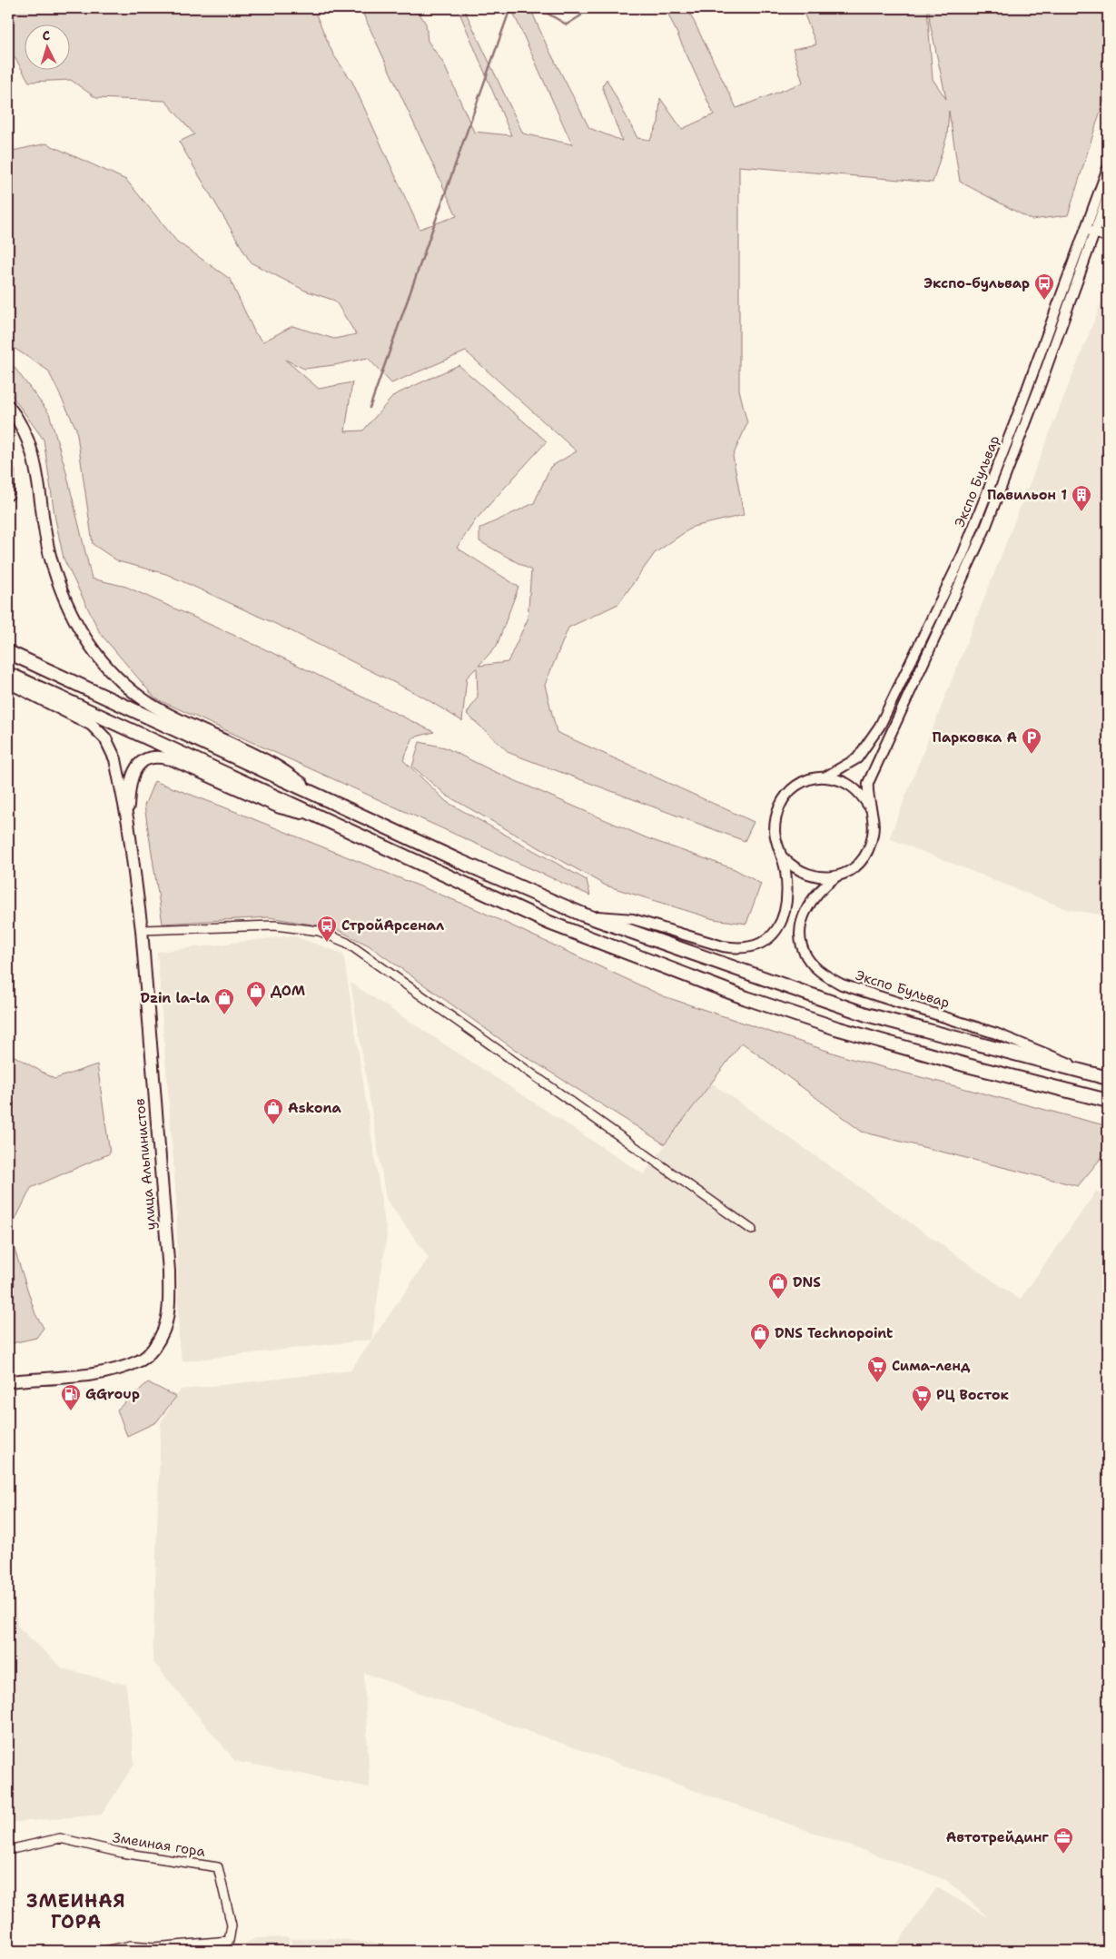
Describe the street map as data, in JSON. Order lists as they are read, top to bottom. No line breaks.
{"streets":{"main road":["улица Альпинистов"],"street":["Экспо Бульвар","Змеиная гора"]},"districts":["ЗМЕИНАЯ ГОРА"],"places":{"bus stop":["Экспо-бульвар","СтройАрсенал"],"building":["Павильон 1"],"parking":["Парковка A"],"shop":["ДОМ","Dzin la-la","Askona","DNS","DNS Technopoint"],"supermarket":["Сима-ленд","РЦ Восток"],"fuel station":["GGroup"],"office":["Автотрейдинг"]},"north":"top"}
